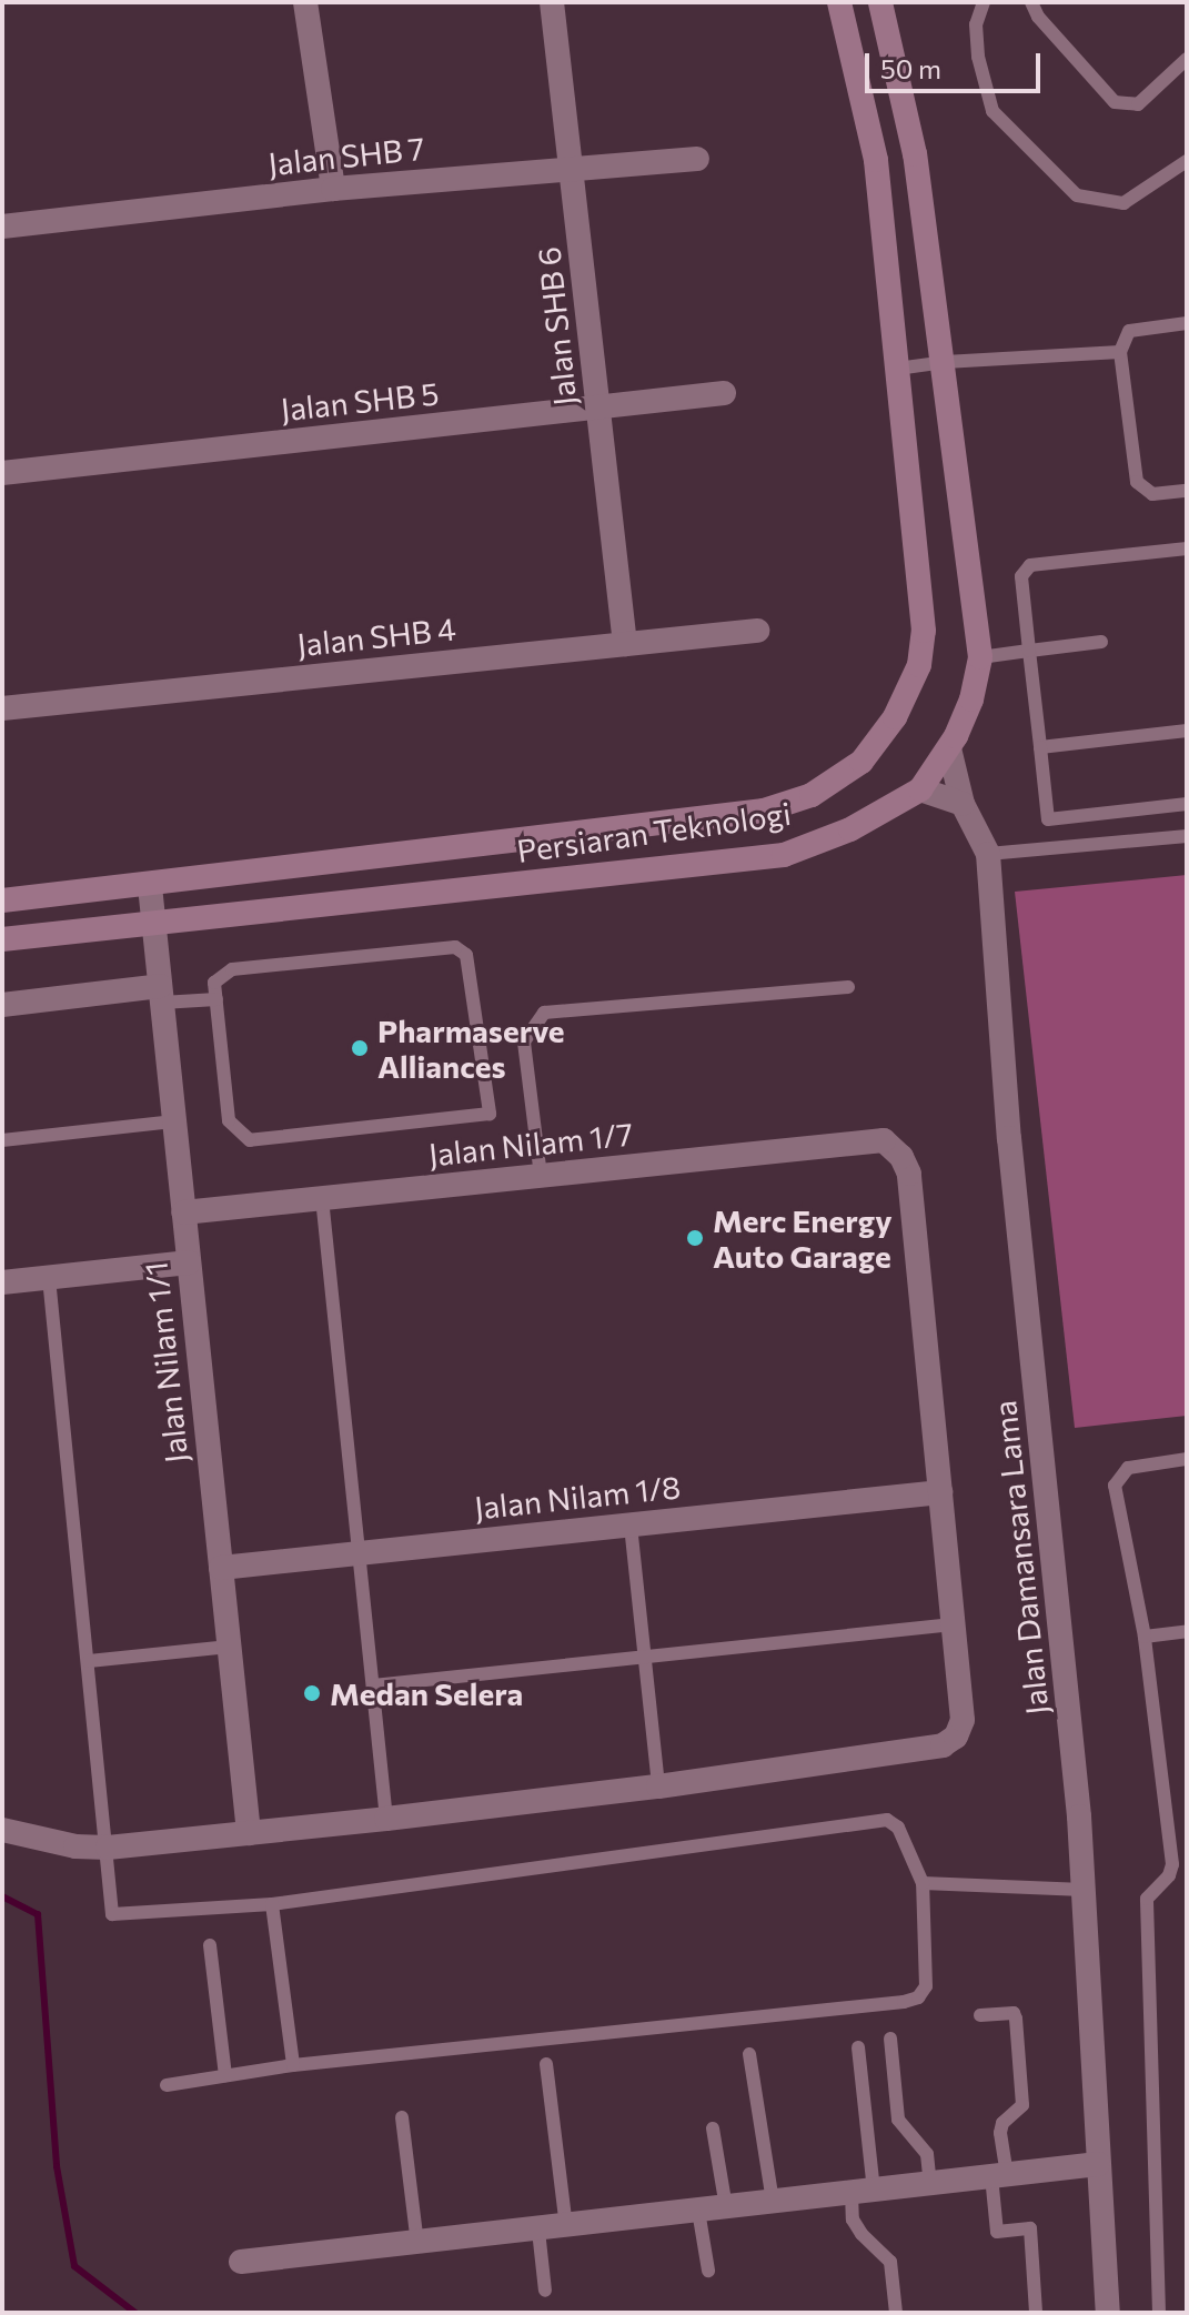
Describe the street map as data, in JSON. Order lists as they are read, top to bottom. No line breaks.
{"streets":{"main road":["Persiaran Teknologi"],"street":["Jalan SHB 7","Jalan SHB 6","Jalan SHB 5","Jalan SHB 4","Jalan Nilam 1/7","Jalan Nilam 1/1","Jalan Nilam 1/8","Jalan Damansara Lama"]},"crossings":[["Jalan SHB 7","Jalan SHB 6"],["Jalan SHB 6","Jalan SHB 5"],["Jalan SHB 6","Jalan SHB 4"],["Persiaran Teknologi","Jalan Nilam 1/1"],["Persiaran Teknologi","Jalan Damansara Lama"],["Jalan Nilam 1/7","Jalan Nilam 1/1"],["Jalan Nilam 1/7","Jalan Nilam 1/8"],["Jalan Nilam 1/1","Jalan Nilam 1/8"]],"places":["Pharmaserve Alliances","Merc Energy Auto Garage","Medan Selera"],"scale_bar":"50 m"}
